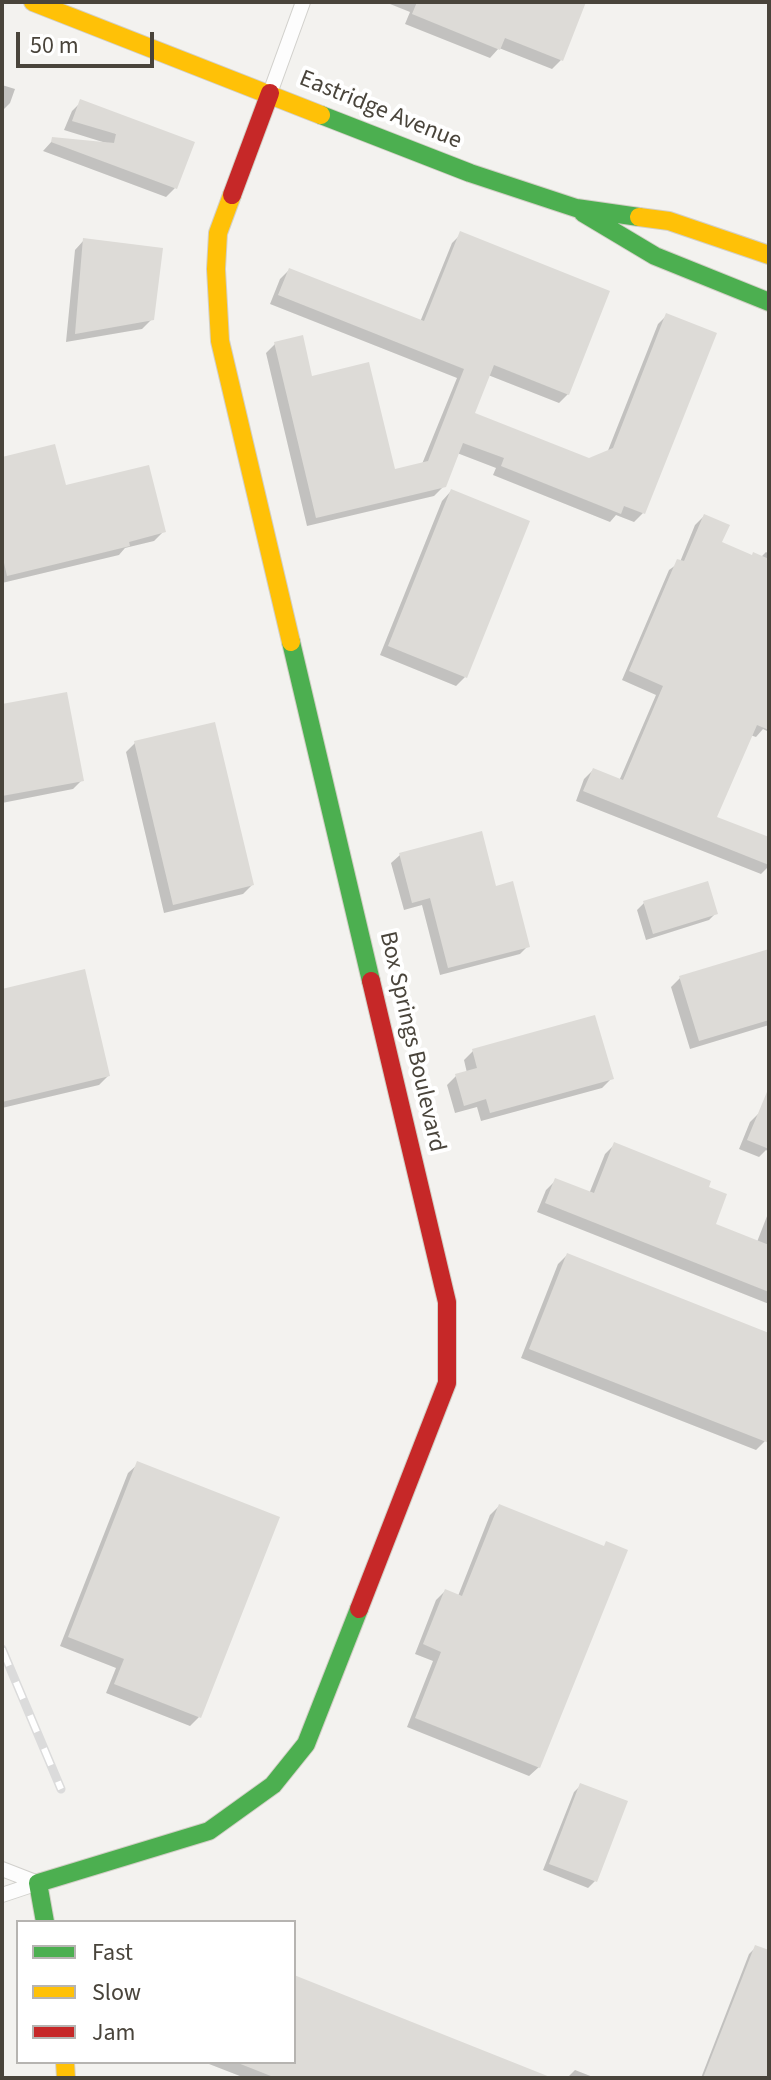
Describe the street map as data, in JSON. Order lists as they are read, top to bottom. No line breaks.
{"streets":{"street":["Eastridge Avenue","Box Springs Boulevard"]},"crossings":[["Eastridge Avenue","Box Springs Boulevard"]],"legend":["Fast","Slow","Jam"],"scale_bar":"50 m"}
